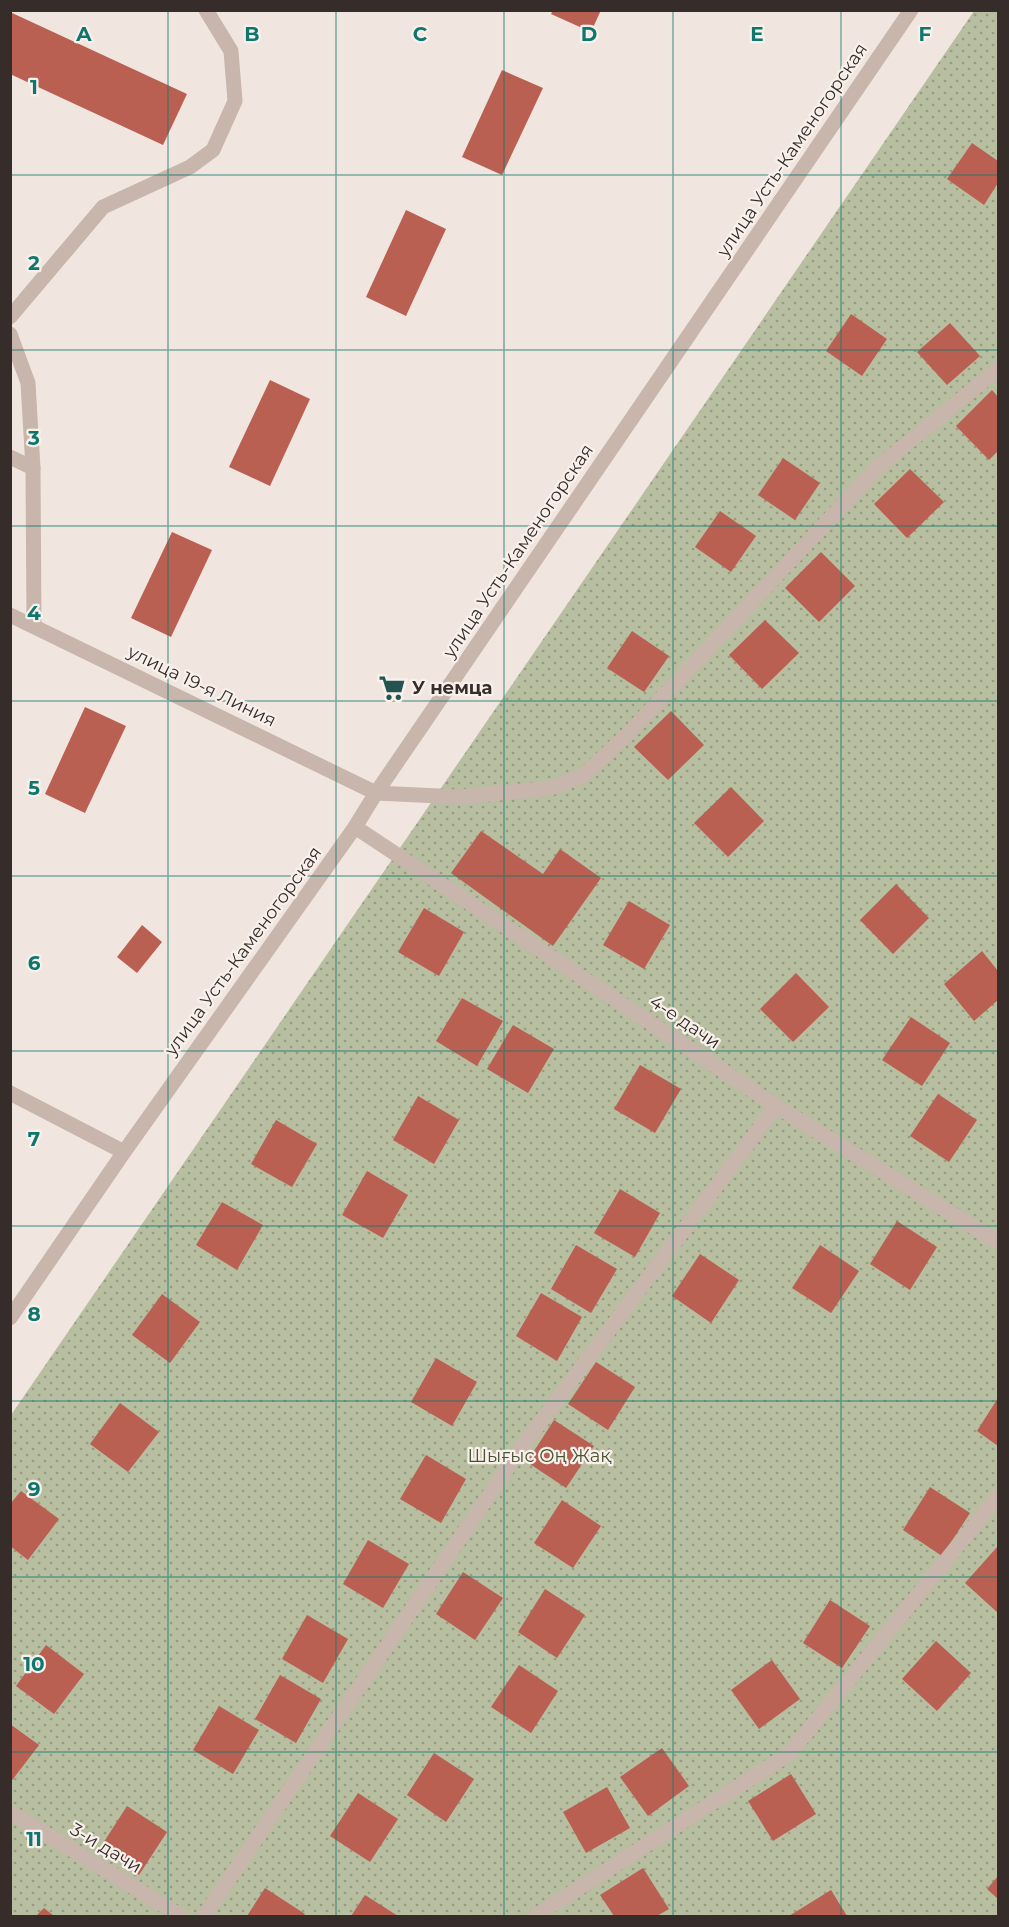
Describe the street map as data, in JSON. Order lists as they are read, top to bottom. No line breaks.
{"streets":{"street":["улица Усть-Каменогорская","улица 19-я Линия","4-е дачи","3-и дачи"]},"crossings":[["улица Усть-Каменогорская","улица 19-я Линия"],["улица Усть-Каменогорская","4-е дачи"]],"parks":["Шығыс Оң Жақ"],"places":{"supermarket":["У немца"]},"grid":{"columns":["A","B","C","D","E","F"],"rows":["1","2","3","4","5","6","7","8","9","10","11"]}}
